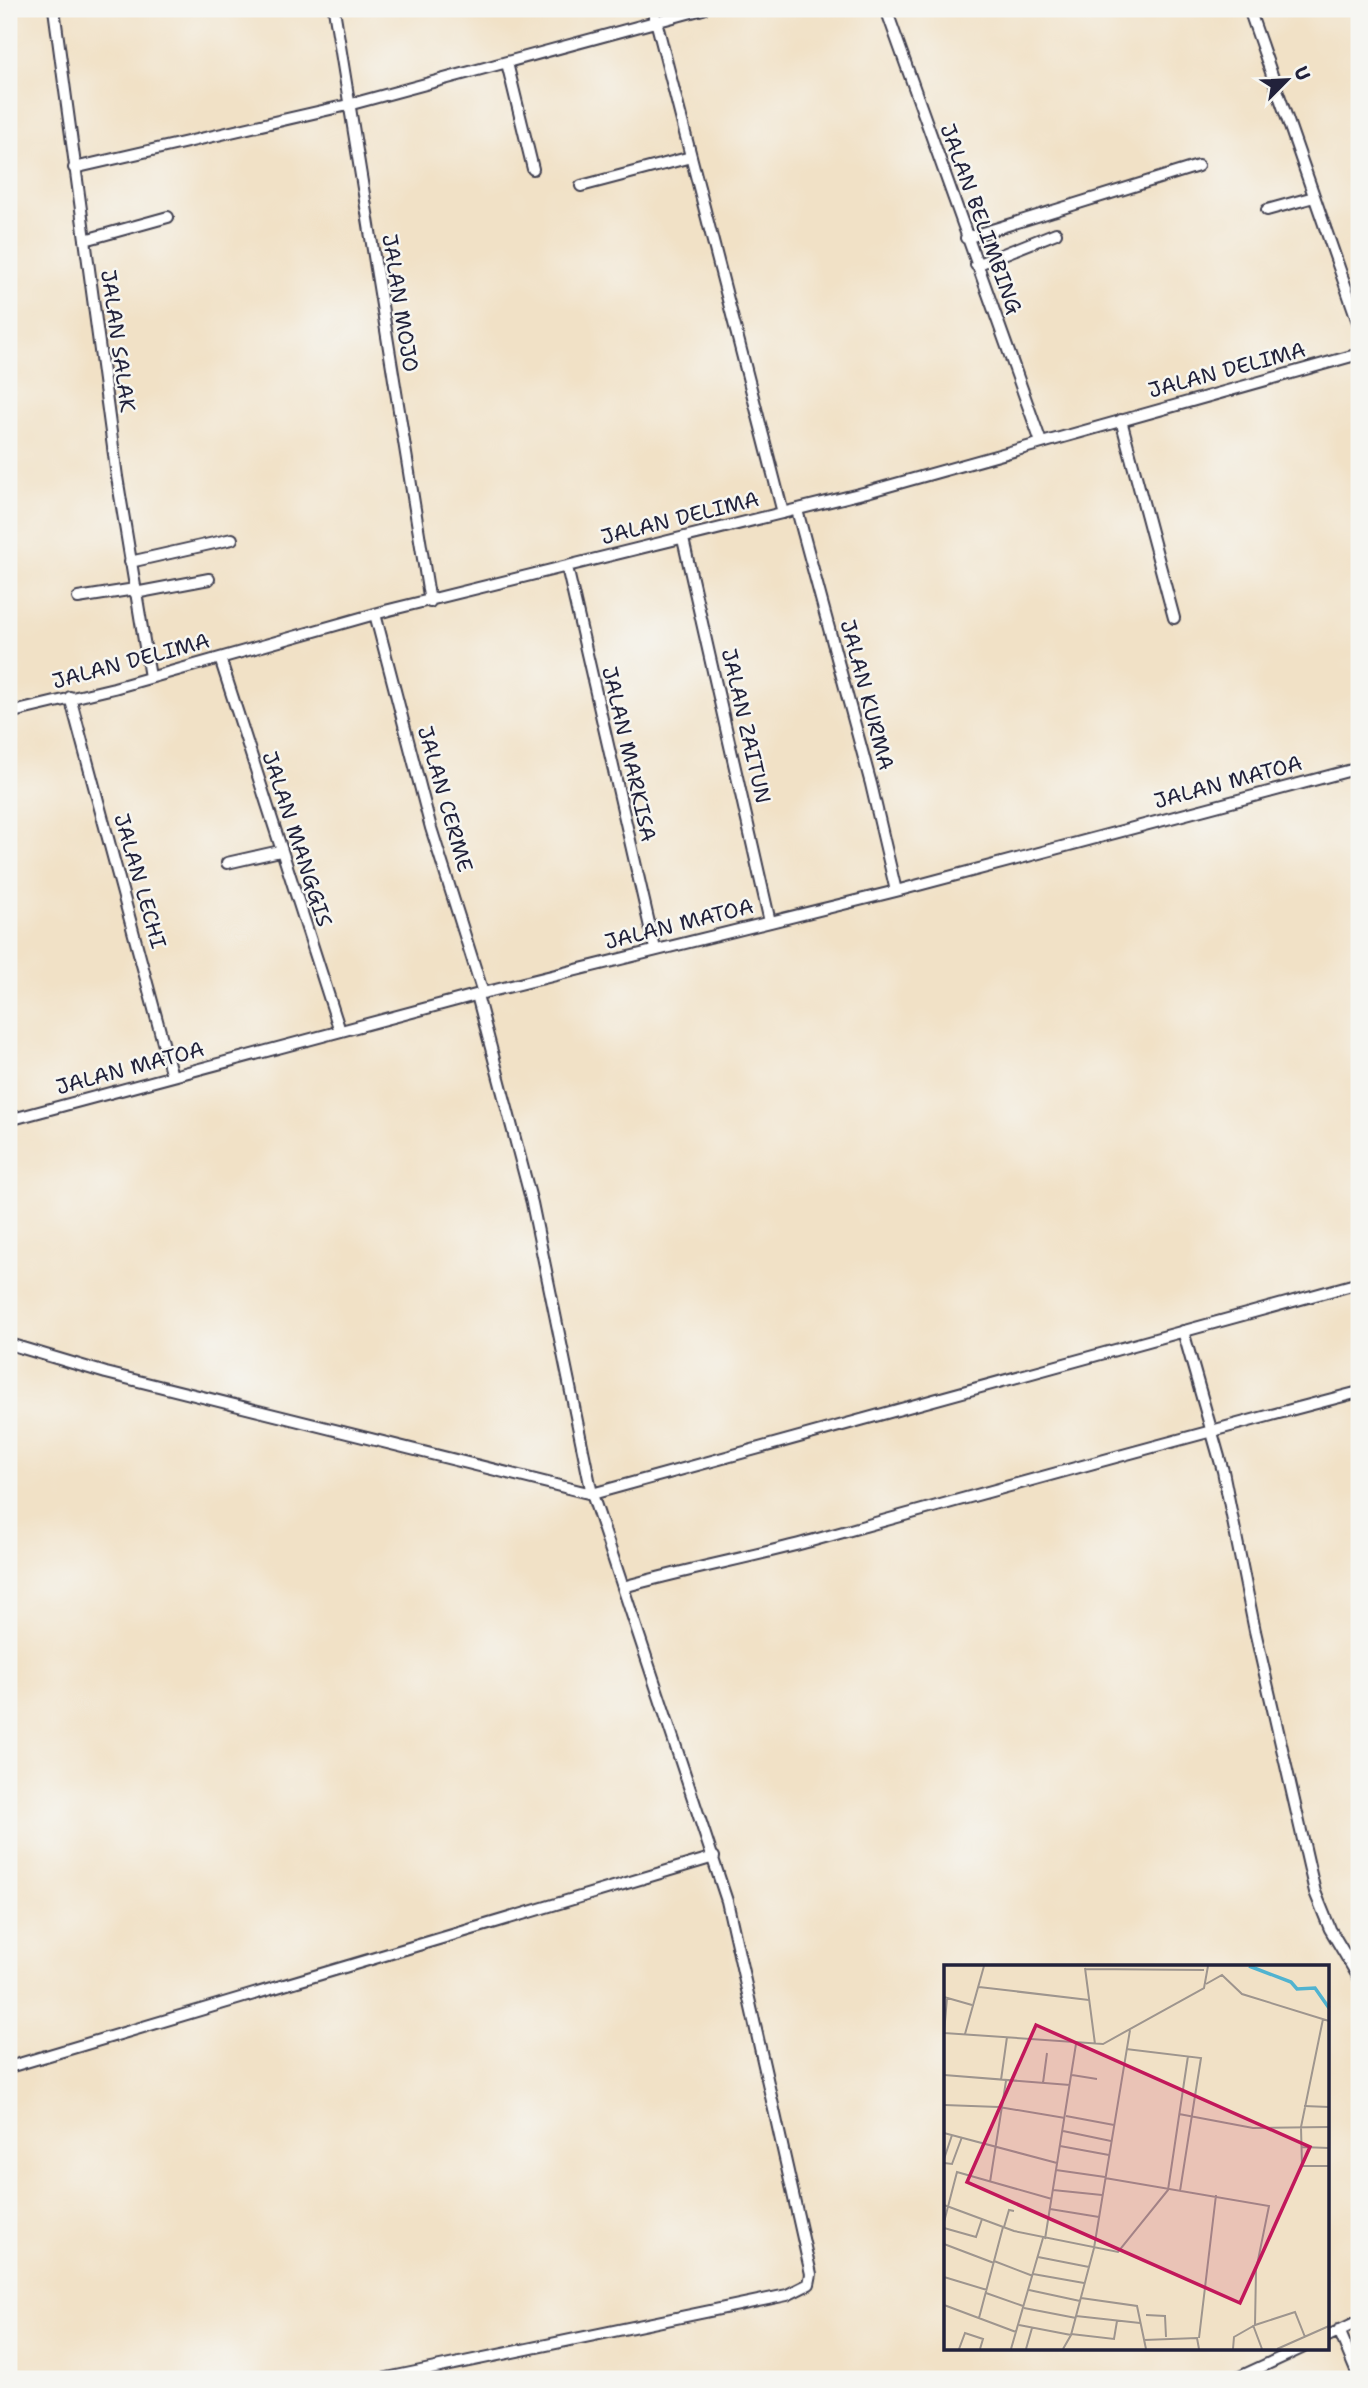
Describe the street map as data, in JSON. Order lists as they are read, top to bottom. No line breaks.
{"streets":{"street":["JALAN BELIMBING","JALAN MOJO","JALAN SALAK","JALAN DELIMA","JALAN KURMA","JALAN ZAITUN","JALAN MARKISA","JALAN MATOA","JALAN CERME","JALAN MANGGIS","JALAN LECHI"]},"crossings":[["JALAN BELIMBING","JALAN DELIMA"],["JALAN MOJO","JALAN DELIMA"],["JALAN SALAK","JALAN DELIMA"],["JALAN DELIMA","JALAN KURMA"],["JALAN DELIMA","JALAN ZAITUN"],["JALAN DELIMA","JALAN MARKISA"],["JALAN DELIMA","JALAN CERME"],["JALAN DELIMA","JALAN MANGGIS"],["JALAN DELIMA","JALAN LECHI"],["JALAN KURMA","JALAN MATOA"],["JALAN ZAITUN","JALAN MATOA"],["JALAN MARKISA","JALAN MATOA"],["JALAN MATOA","JALAN CERME"],["JALAN MATOA","JALAN MANGGIS"],["JALAN MATOA","JALAN LECHI"]],"north":"top right"}
